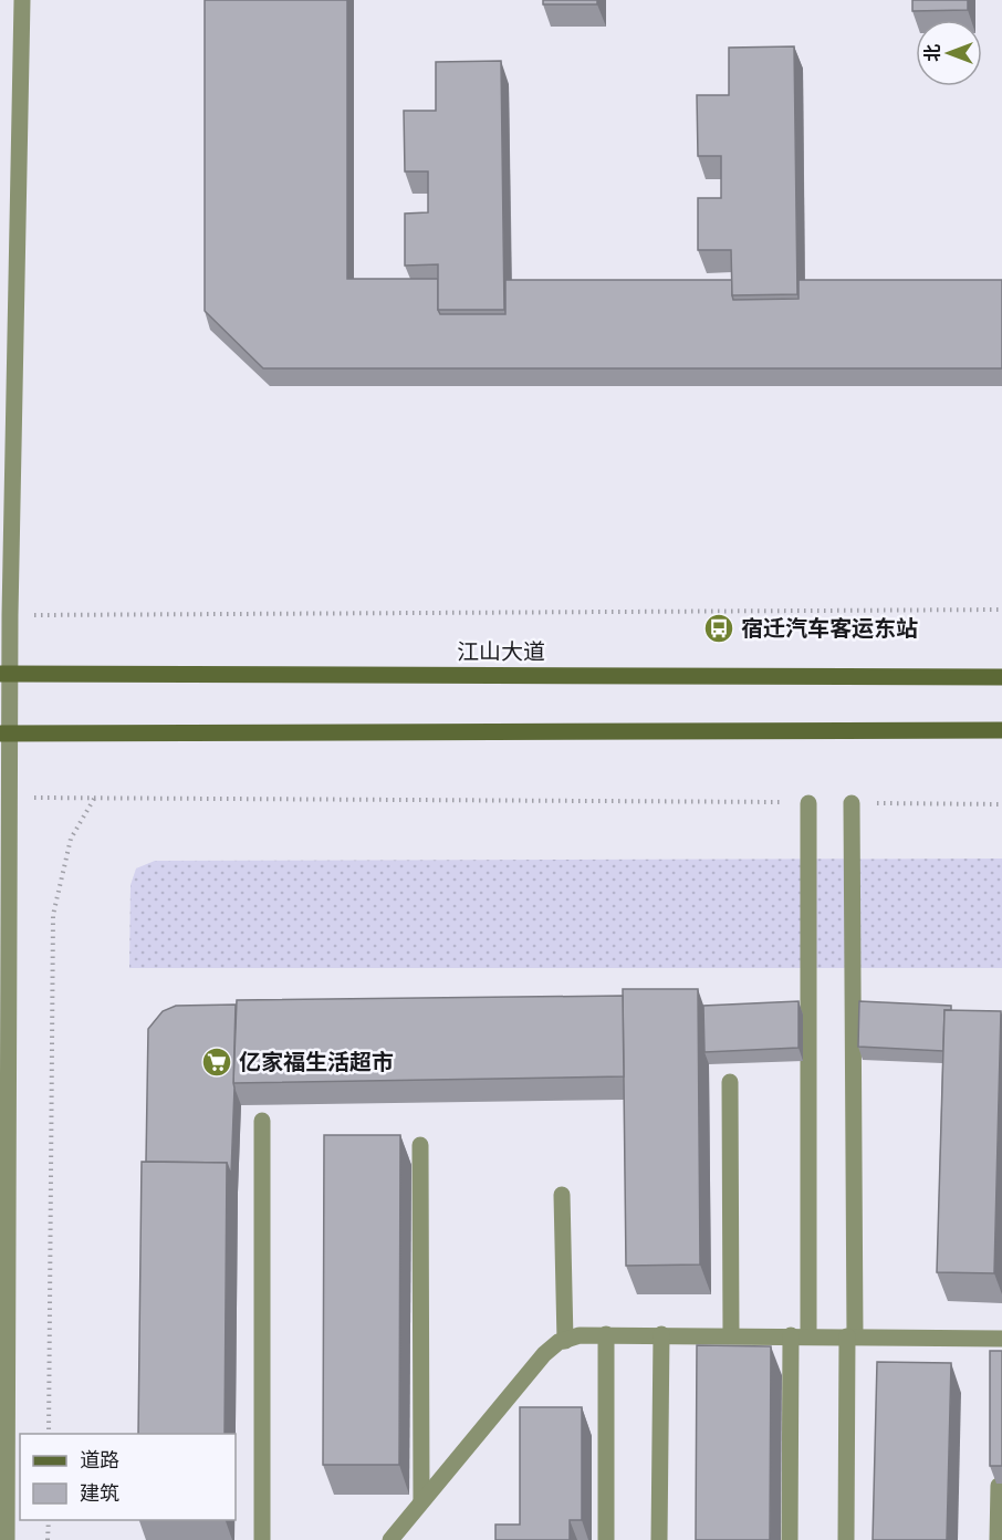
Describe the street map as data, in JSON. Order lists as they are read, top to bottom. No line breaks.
{"streets":{"main road":["江山大道"]},"places":{"bus stop":["宿迁汽车客运东站"],"supermarket":["亿家福生活超市"]},"legend":["道路","建筑"],"north":"left"}
